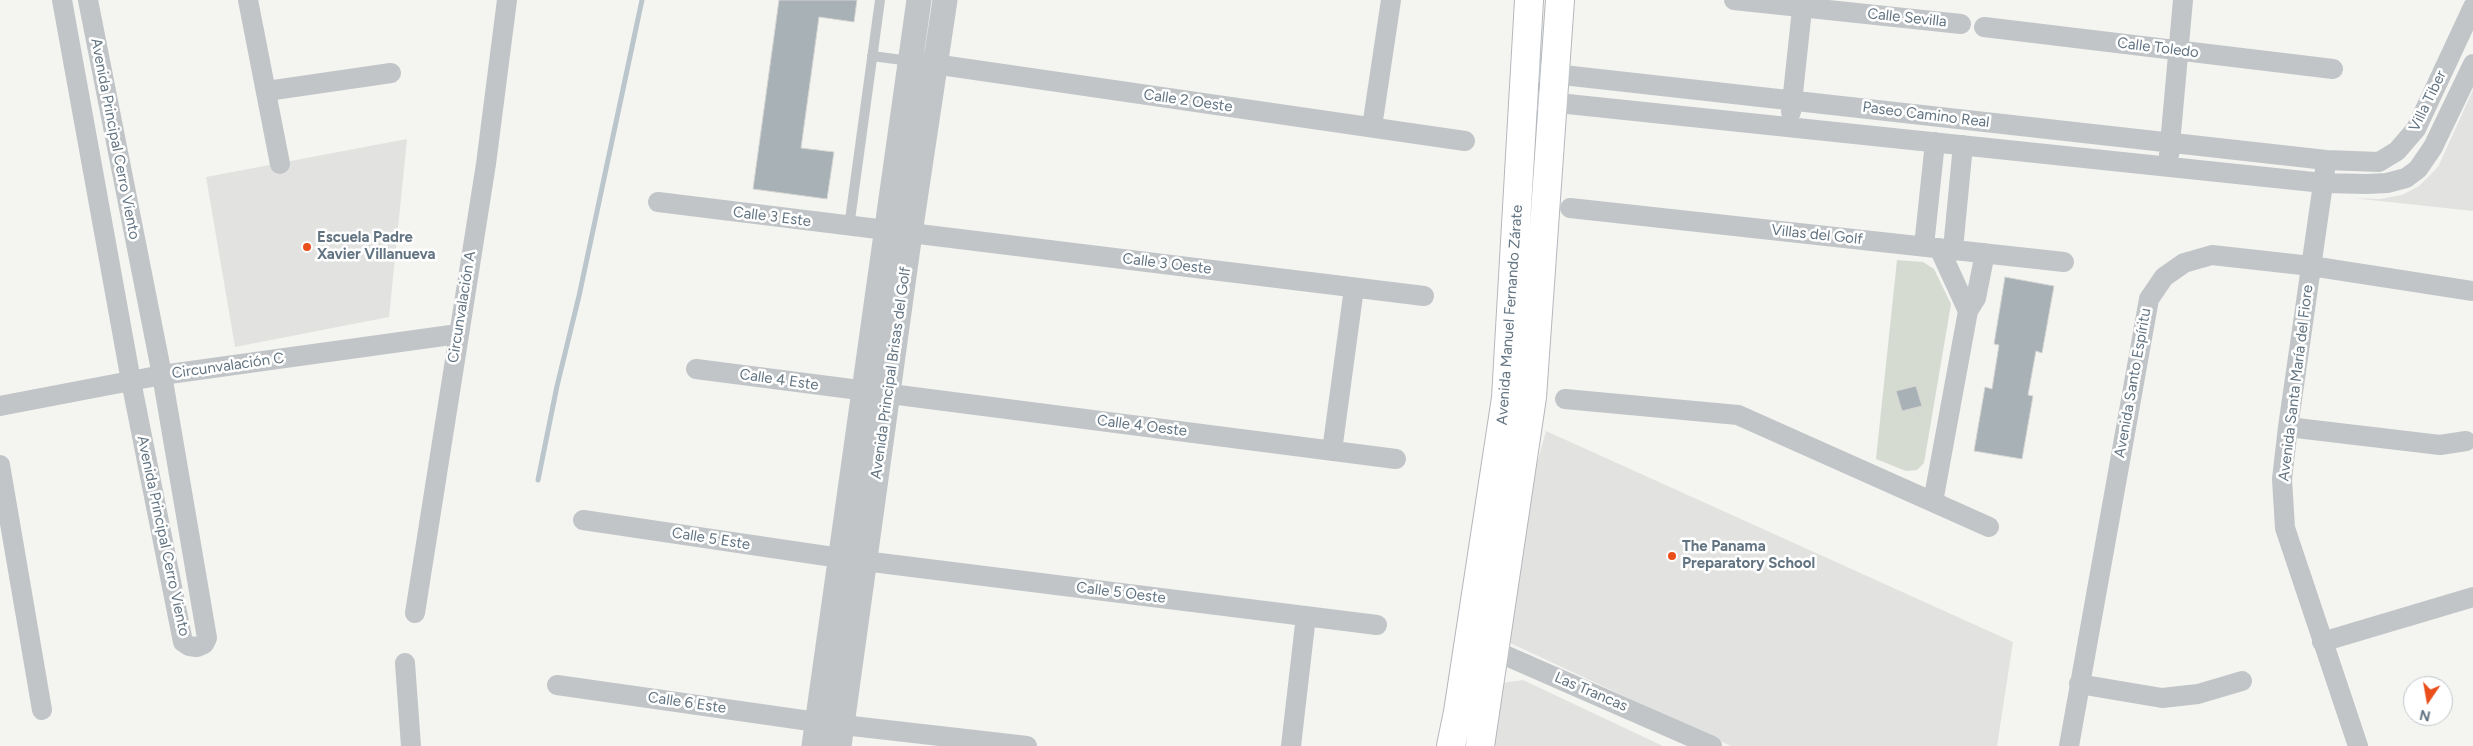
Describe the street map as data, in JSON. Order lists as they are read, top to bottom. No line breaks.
{"streets":{"main road":["Avenida Manuel Fernando Zárate"],"street":["Calle Sevilla","Calle Toledo","Calle 2 Oeste","Villa Tiber","Paseo Camino Real","Avenida Principal Cerro Viento","Calle 3 Este","Villas del Golf","Calle 3 Oeste","Circunvalación A","Circunvalación C","Avenida Principal Brisas del Golf","Calle 4 Este","Avenida Santo Espíritu","Avenida Santa María del Fiore","Calle 4 Oeste","Calle 5 Este","Calle 5 Oeste","Las Trancas","Calle 6 Este"]},"crossings":[["Calle 2 Oeste","Avenida Principal Brisas del Golf"],["Villa Tiber","Paseo Camino Real"],["Villa Tiber","Avenida Santa María del Fiore"],["Paseo Camino Real","Avenida Manuel Fernando Zárate"],["Paseo Camino Real","Avenida Santa María del Fiore"],["Avenida Principal Cerro Viento","Circunvalación C"],["Calle 3 Este","Calle 3 Oeste"],["Calle 3 Este","Avenida Principal Brisas del Golf"],["Calle 3 Oeste","Avenida Principal Brisas del Golf"],["Circunvalación A","Circunvalación C"],["Avenida Manuel Fernando Zárate","Las Trancas"],["Avenida Principal Brisas del Golf","Calle 4 Este"],["Avenida Principal Brisas del Golf","Calle 4 Oeste"],["Avenida Principal Brisas del Golf","Calle 5 Este"],["Avenida Principal Brisas del Golf","Calle 5 Oeste"],["Avenida Principal Brisas del Golf","Calle 6 Este"],["Calle 4 Este","Calle 4 Oeste"],["Avenida Santo Espíritu","Avenida Santa María del Fiore"],["Calle 5 Este","Calle 5 Oeste"]],"places":["Escuela Padre Xavier Villanueva","The Panama Preparatory School"],"north":"bottom"}
